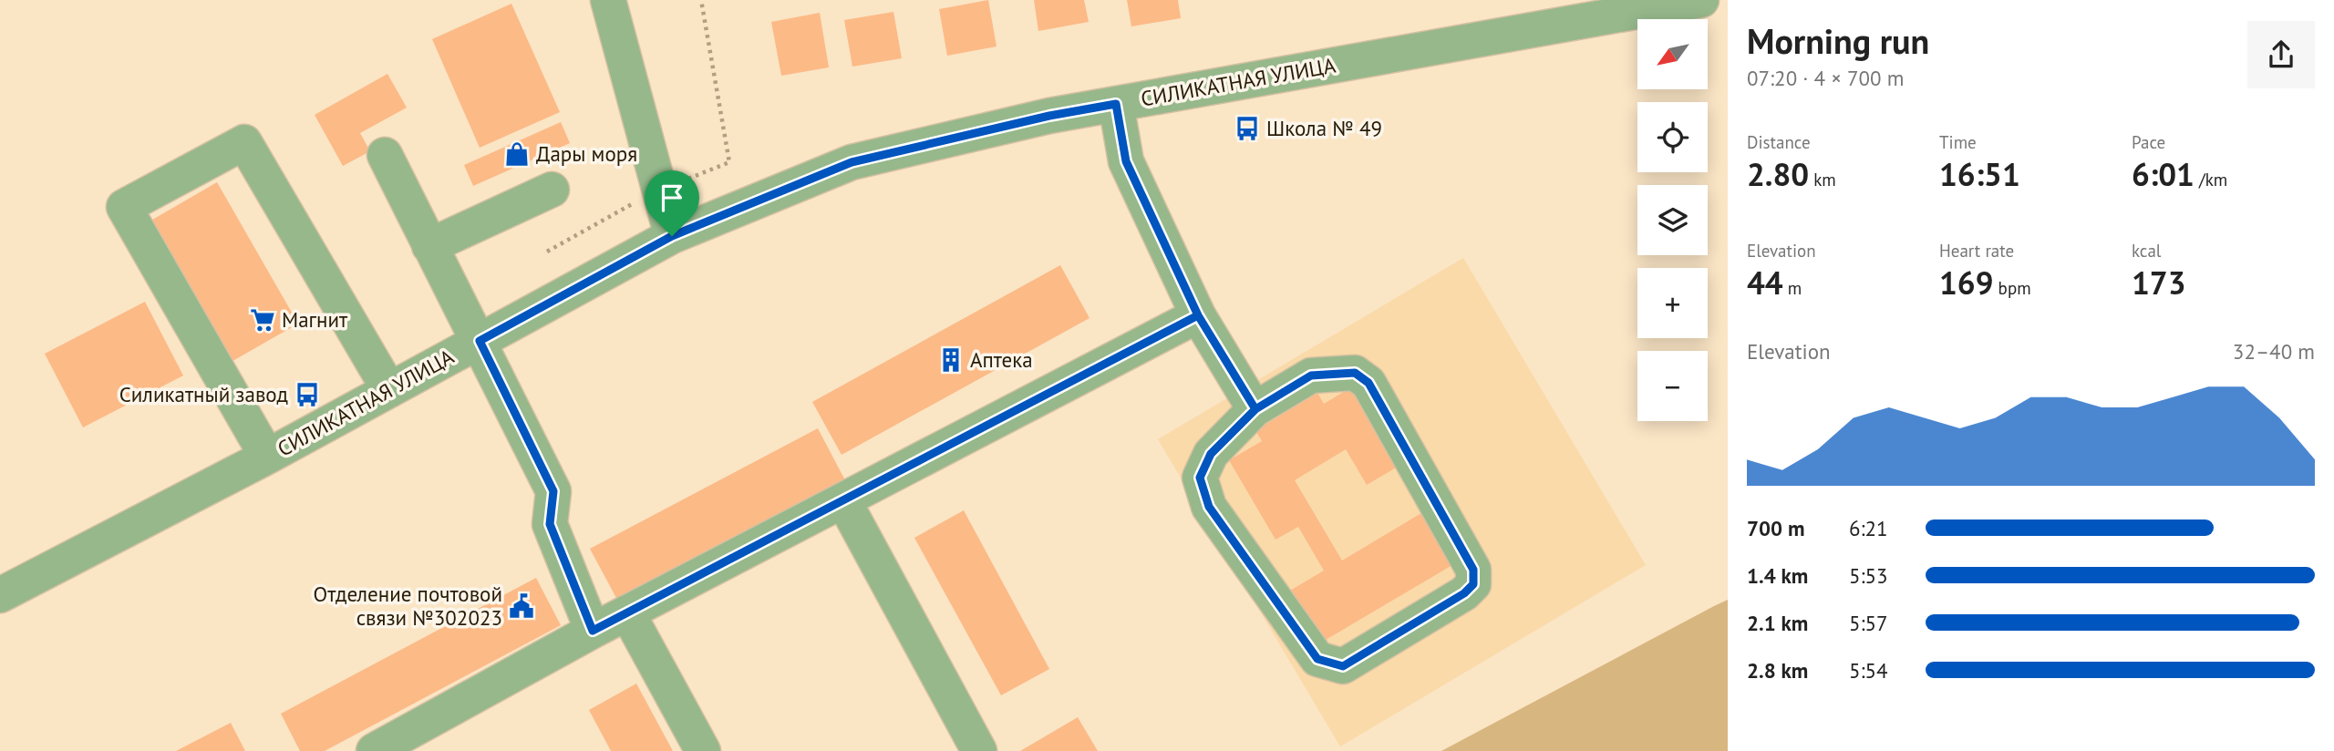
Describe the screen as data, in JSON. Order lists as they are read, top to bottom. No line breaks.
{"streets":{"street":["СИЛИКАТНАЯ УЛИЦА"]},"places":{"bus stop":["Школа № 49","Силикатный завод"],"shop":["Дары моря"],"supermarket":["Магнит"],"building":["Аптека"],"public building":["Отделение почтовой связи №302023"]},"north":"bottom left","page":{"heading":["Morning run","07:20 · 4 × 700 m"],"map_buttons":["+","−"],"stats":[["Distance","2.80 km"],["Time","16:51"],["Pace","6:01 /km"],["Elevation","44 m"],["Heart rate","169 bpm"],["kcal","173"]],"chart":["Elevation","32–40 m"],"list":[{"name":"700 m","note":"6:21"},{"name":"1.4 km","note":"5:53"},{"name":"2.1 km","note":"5:57"},{"name":"2.8 km","note":"5:54"}]}}
